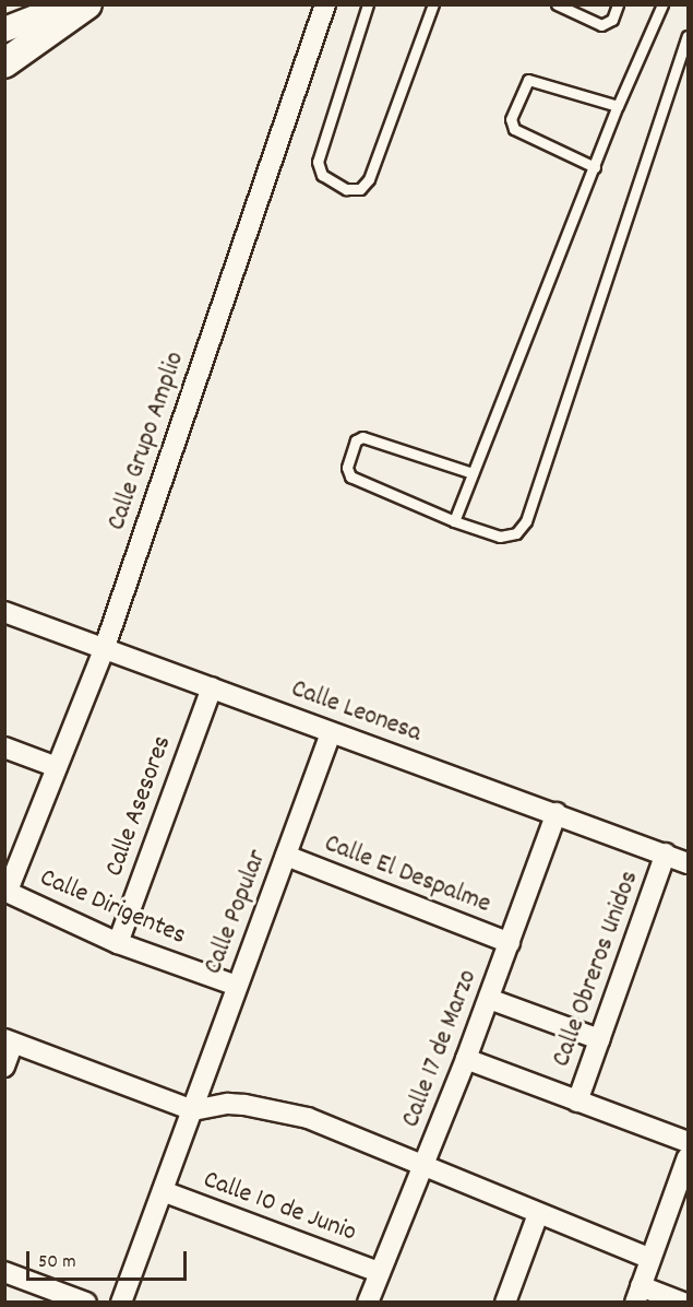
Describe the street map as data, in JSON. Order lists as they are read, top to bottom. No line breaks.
{"streets":{"street":["Calle Grupo Amplio","Calle Leonesa","Calle Asesores","Calle El Despalme","Calle Dirigentes","Calle Popular","Calle Obreros Unidos","Calle 17 de Marzo","Calle 10 de Junio"]},"crossings":[["Calle Grupo Amplio","Calle Leonesa"],["Calle Grupo Amplio","Calle Dirigentes"],["Calle Leonesa","Calle Asesores"],["Calle Leonesa","Calle Popular"],["Calle Leonesa","Calle Obreros Unidos"],["Calle Leonesa","Calle 17 de Marzo"],["Calle Asesores","Calle Dirigentes"],["Calle El Despalme","Calle Popular"],["Calle El Despalme","Calle 17 de Marzo"],["Calle Dirigentes","Calle Popular"],["Calle Popular","Calle 10 de Junio"],["Calle 17 de Marzo","Calle 10 de Junio"]],"scale_bar":"50 m"}
